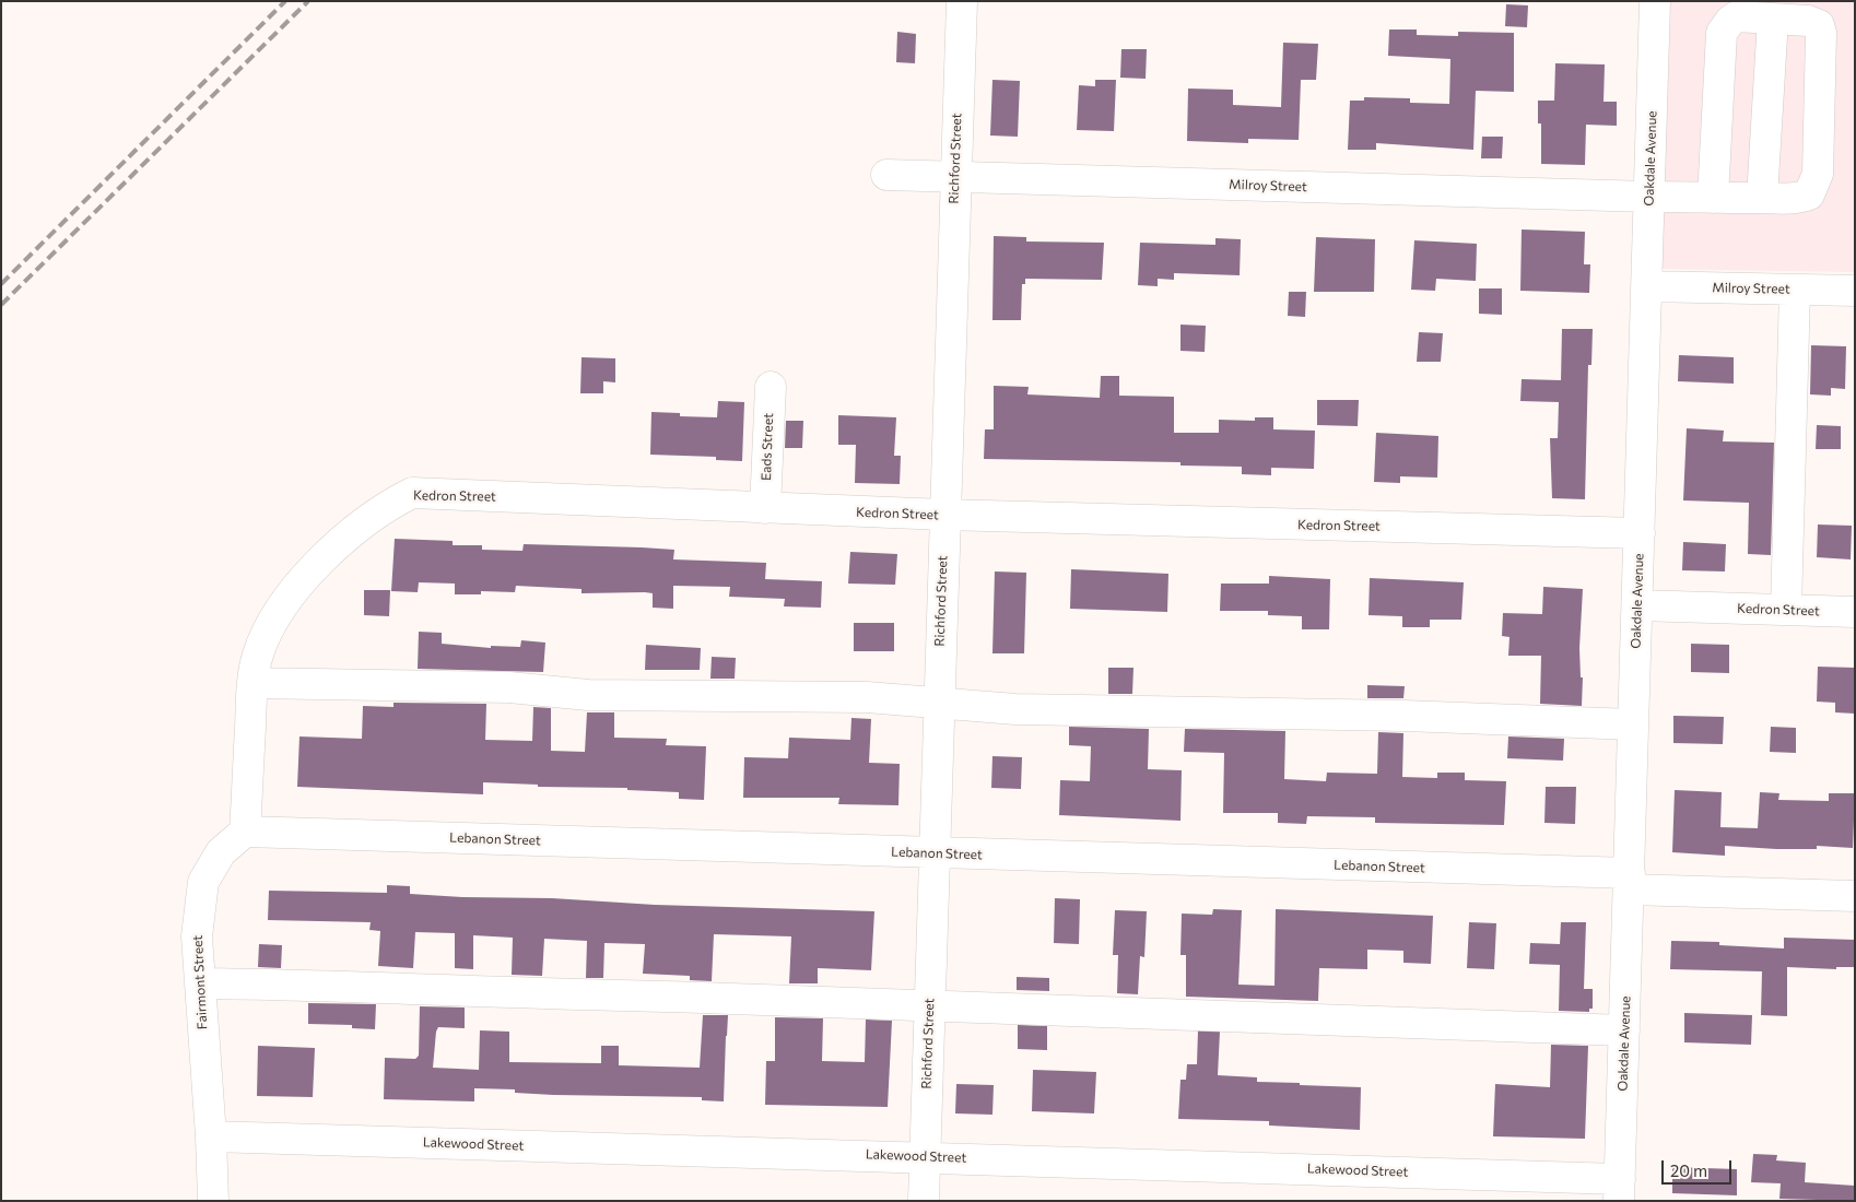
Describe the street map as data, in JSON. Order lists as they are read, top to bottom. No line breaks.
{"streets":{"street":["Richford Street","Oakdale Avenue","Milroy Street","Eads Street","Kedron Street","Lebanon Street","Fairmont Street","Lakewood Street"]},"crossings":[["Richford Street","Milroy Street"],["Richford Street","Kedron Street"],["Richford Street","Lebanon Street"],["Richford Street","Lakewood Street"],["Oakdale Avenue","Milroy Street"],["Oakdale Avenue","Kedron Street"],["Oakdale Avenue","Lebanon Street"],["Oakdale Avenue","Lakewood Street"],["Eads Street","Kedron Street"],["Lebanon Street","Fairmont Street"],["Fairmont Street","Lakewood Street"]],"scale_bar":"20 m"}
